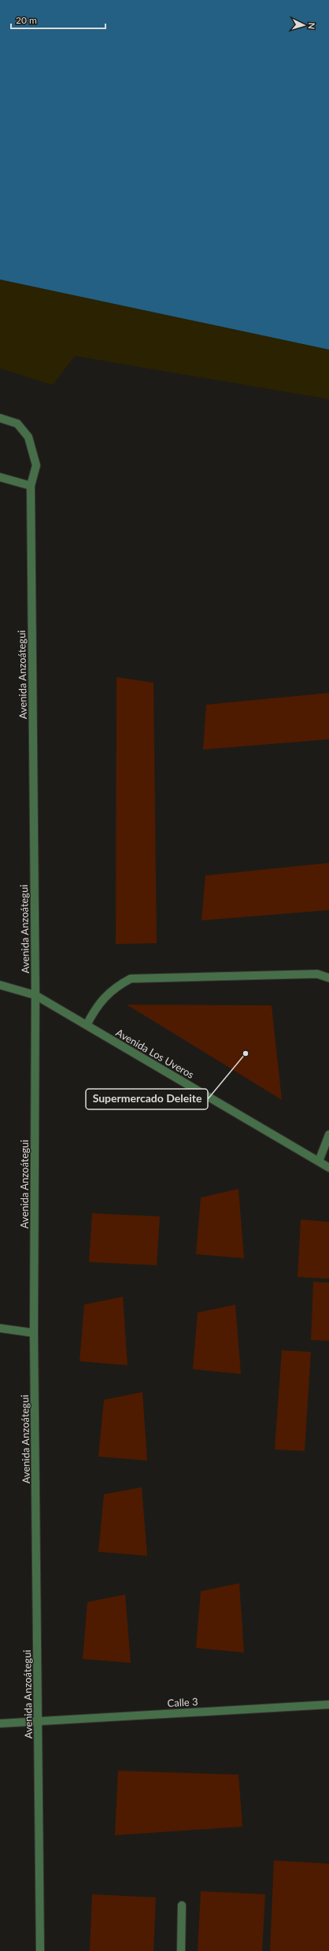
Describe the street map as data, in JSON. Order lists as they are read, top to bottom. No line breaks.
{"streets":{"street":["Avenida Anzoátegui","Avenida Los Uveros","Calle 3"]},"crossings":[["Avenida Anzoátegui","Avenida Los Uveros"],["Avenida Anzoátegui","Calle 3"]],"places":["Supermercado Deleite"],"scale_bar":"20 m","north":"right"}
